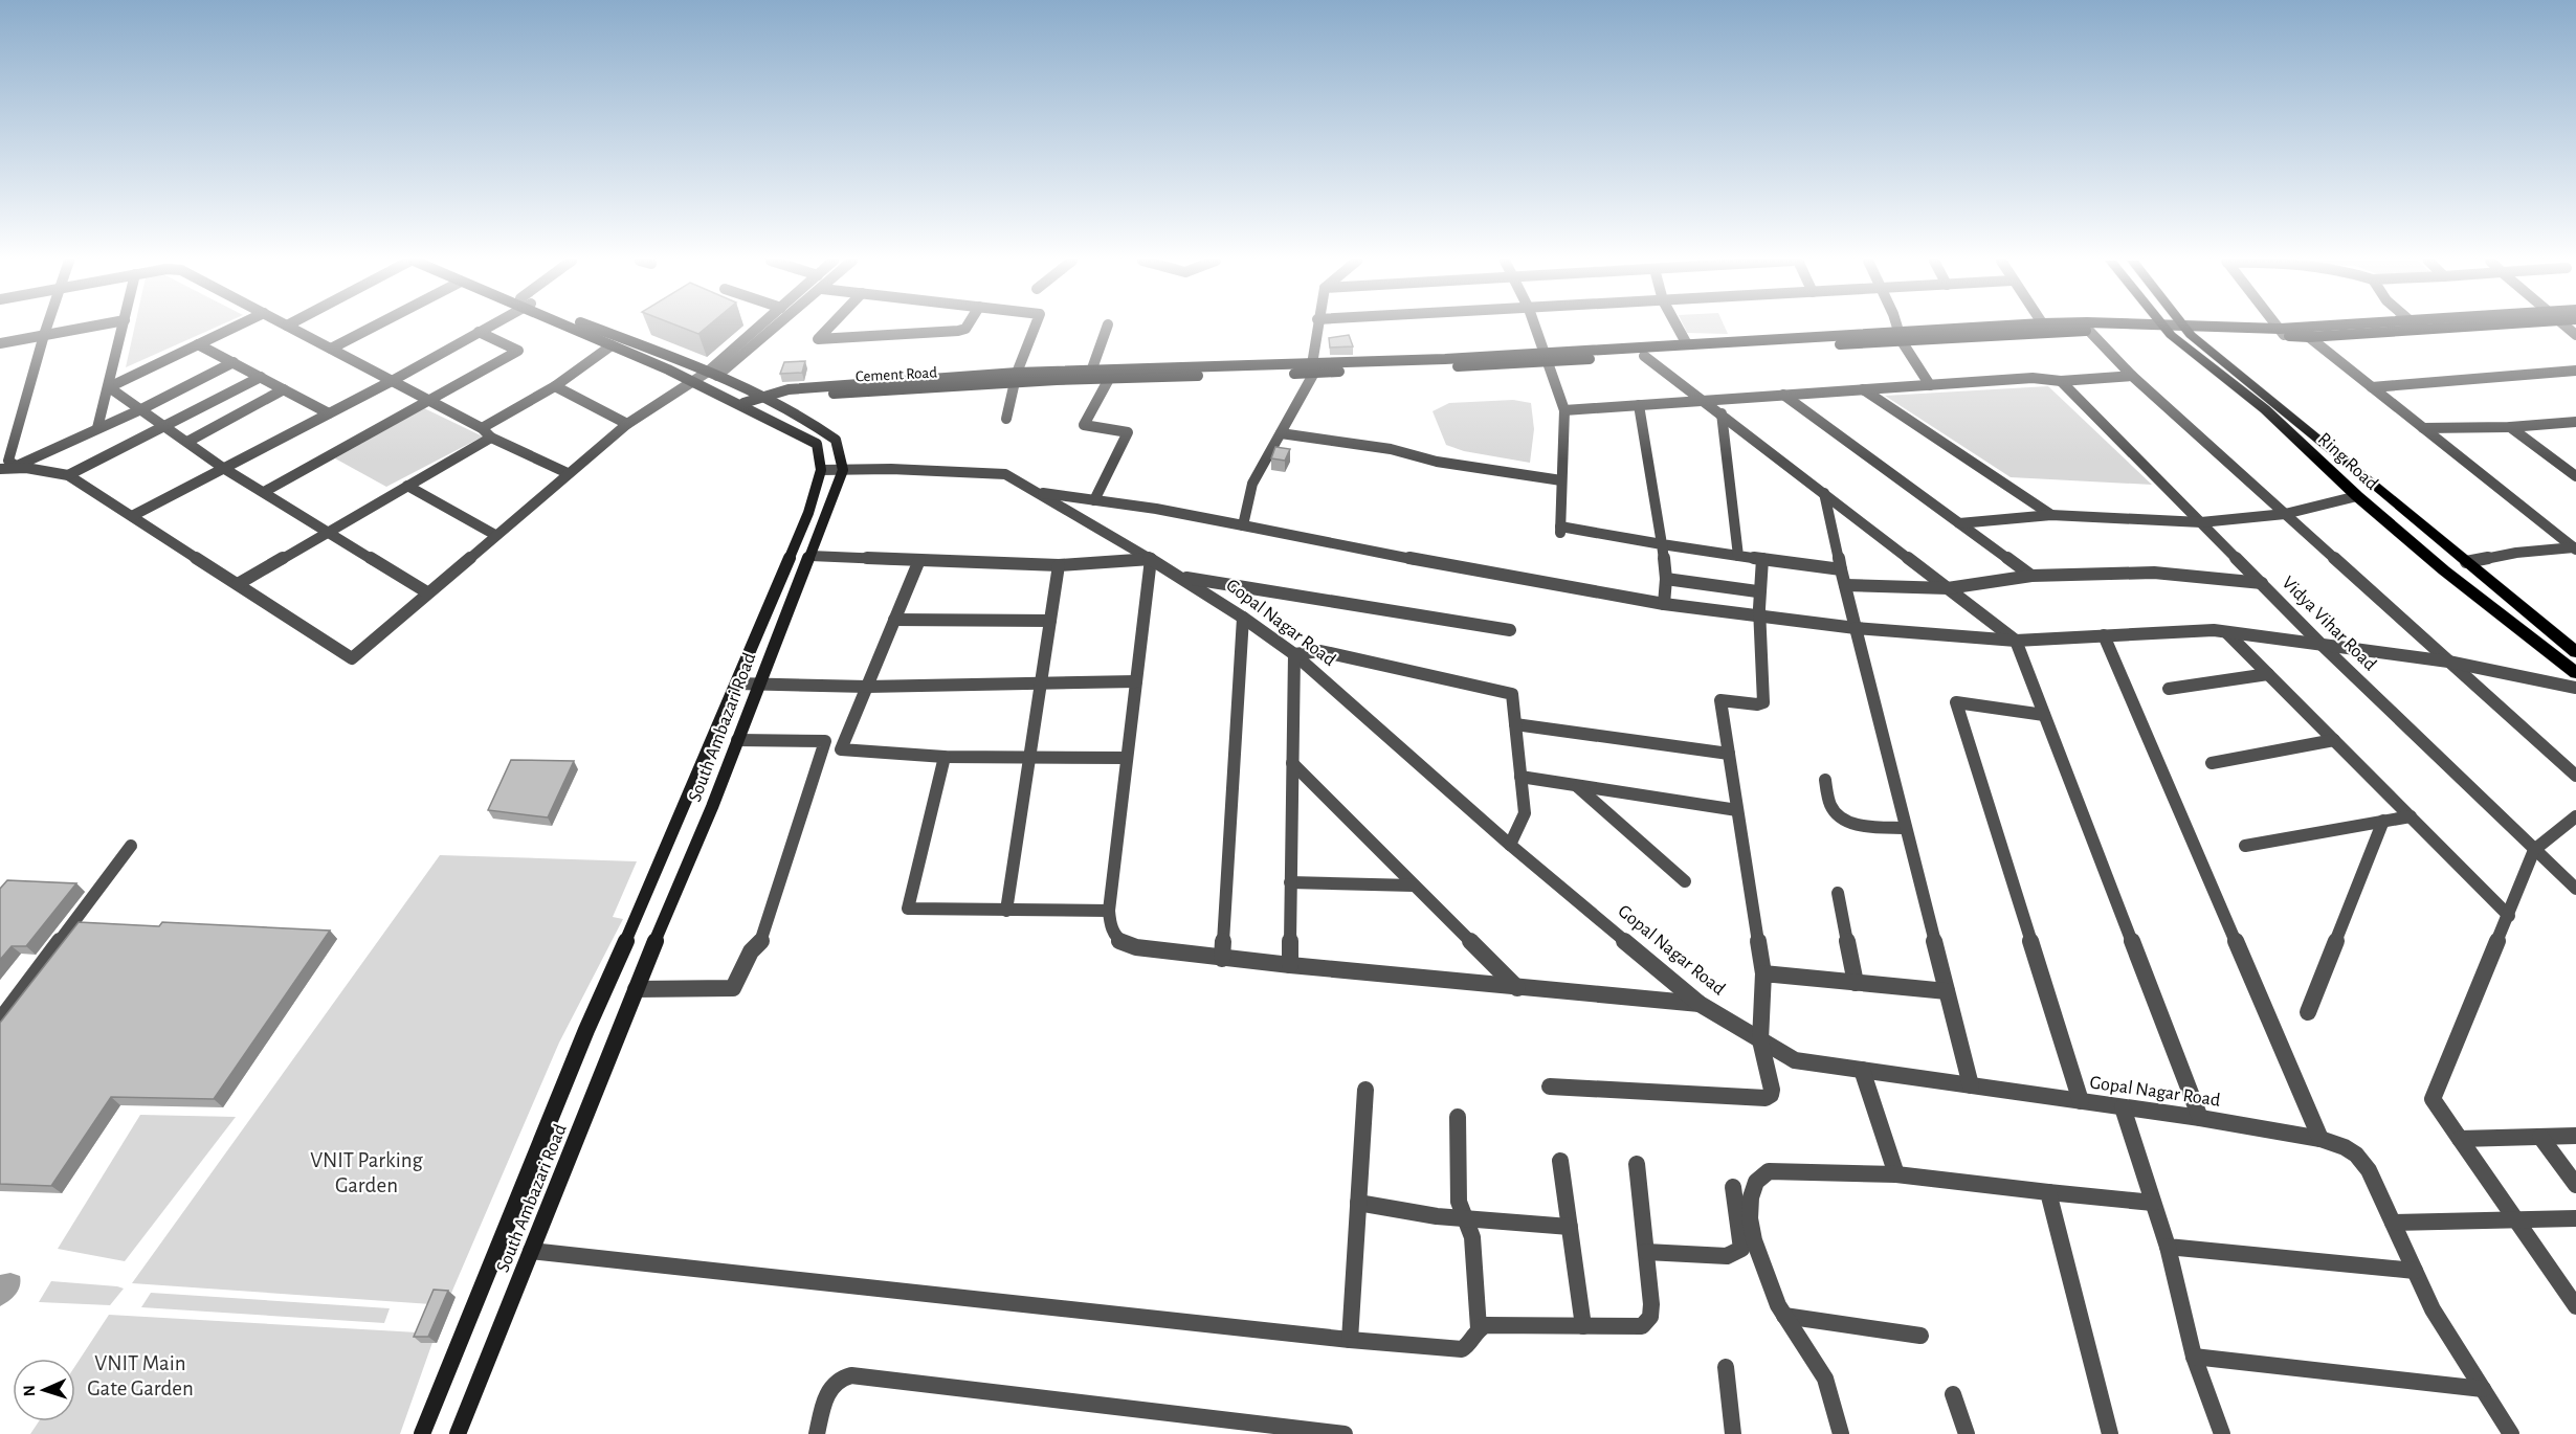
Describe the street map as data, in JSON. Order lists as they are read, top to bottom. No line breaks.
{"streets":{"main road":["Cement Road","Ring Road","South Ambazari Road"],"street":["Gopal Nagar Road","Vidya Vihar Road"]},"crossings":[["Cement Road","Ring Road"],["Gopal Nagar Road","South Ambazari Road"]],"parks":["VNIT Parking Garden","VNIT Main Gate Garden"],"north":"left"}
